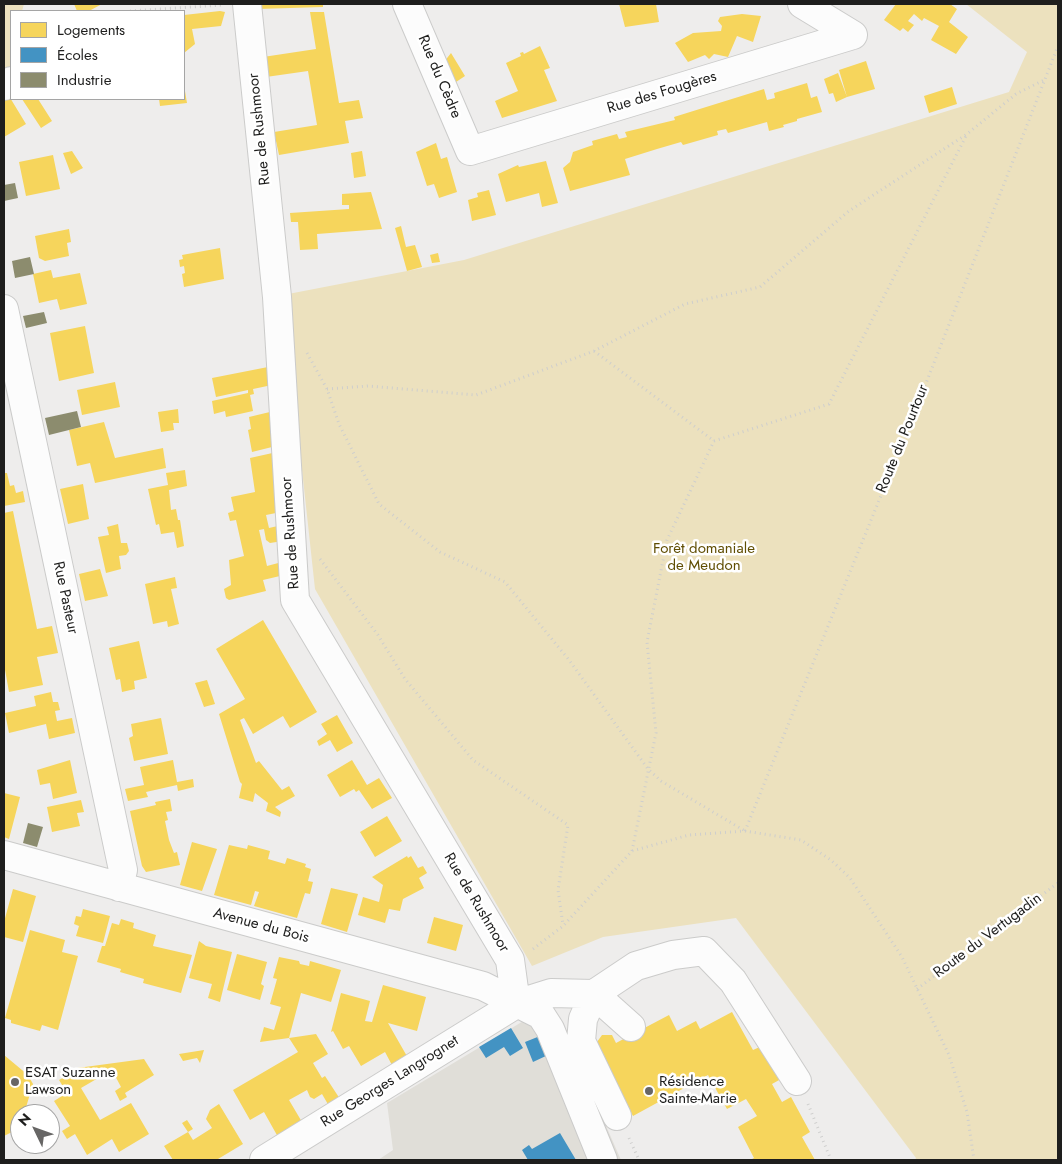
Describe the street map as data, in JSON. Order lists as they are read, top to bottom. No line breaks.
{"streets":{"street":["Rue du Cèdre","Rue des Fougères","Rue de Rushmoor","Rue Pasteur","Avenue du Bois","Rue Georges Langrognet"],"path":["Route du Pourtour","Route du Vertugadin"]},"crossings":[["Rue du Cèdre","Rue des Fougères"],["Rue de Rushmoor","Avenue du Bois"],["Rue de Rushmoor","Rue Georges Langrognet"],["Rue Pasteur","Avenue du Bois"],["Avenue du Bois","Rue Georges Langrognet"]],"parks":["Forêt domaniale de Meudon"],"places":["ESAT Suzanne Lawson","Résidence Sainte-Marie"],"legend":["Logements","Écoles","Industrie"],"north":"top left"}
